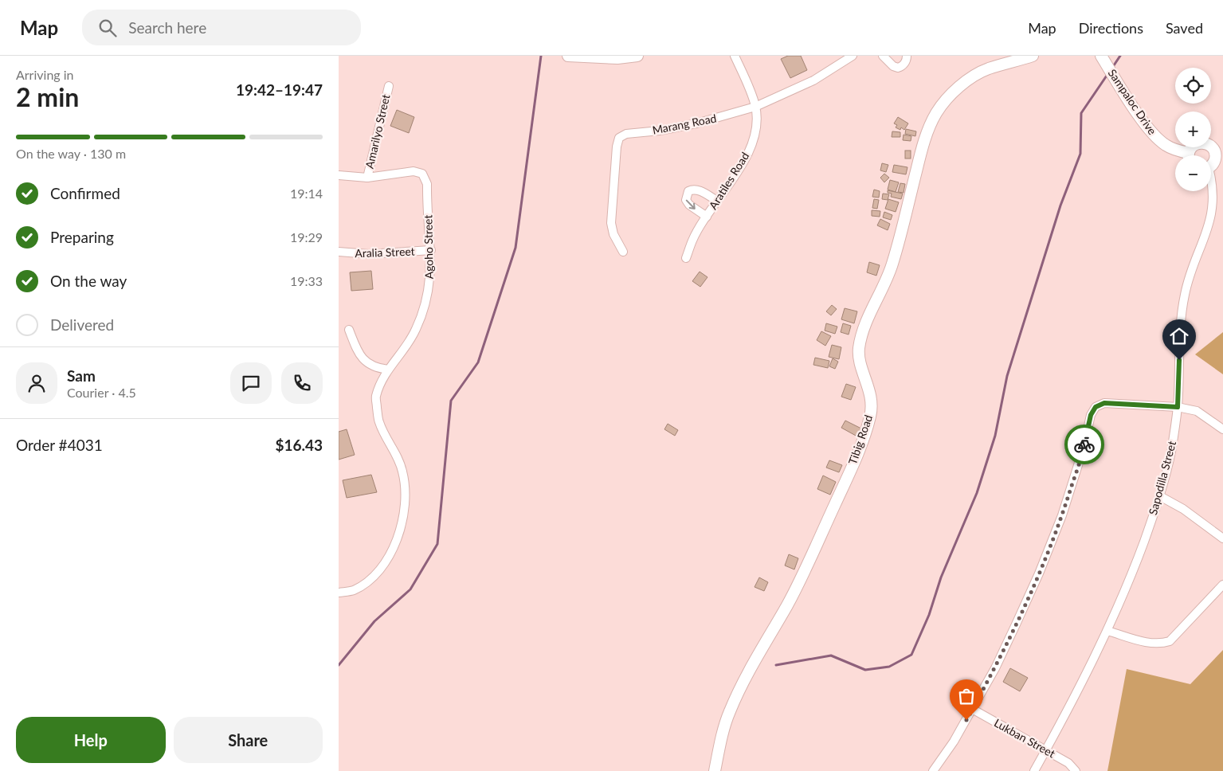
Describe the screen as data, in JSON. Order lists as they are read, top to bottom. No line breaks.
{"streets":{"main road":["Sampaloc Drive","Tibig Road"],"street":["Marang Road","Amarilyo Street","Aratiles Road","Agoho Street","Aralia Street","Sapodilla Street","Lukban Street"]},"crossings":[["Marang Road","Aratiles Road"],["Amarilyo Street","Agoho Street"],["Agoho Street","Aralia Street"],["Sapodilla Street","Lukban Street"]],"page":{"header":"Map","search":"Search here","nav":["Map","Directions","Saved"],"heading":["2 min","Arriving in","19:42–19:47"],"panel":["Sam","Courier · 4.5","Order #4031","$16.43"],"map_buttons":["+","−"],"bar":"On the way · 130 m","list":[["Confirmed","19:14"],["Preparing","19:29"],["On the way","19:33"],"Delivered"],"buttons":["Help","Share"]}}
